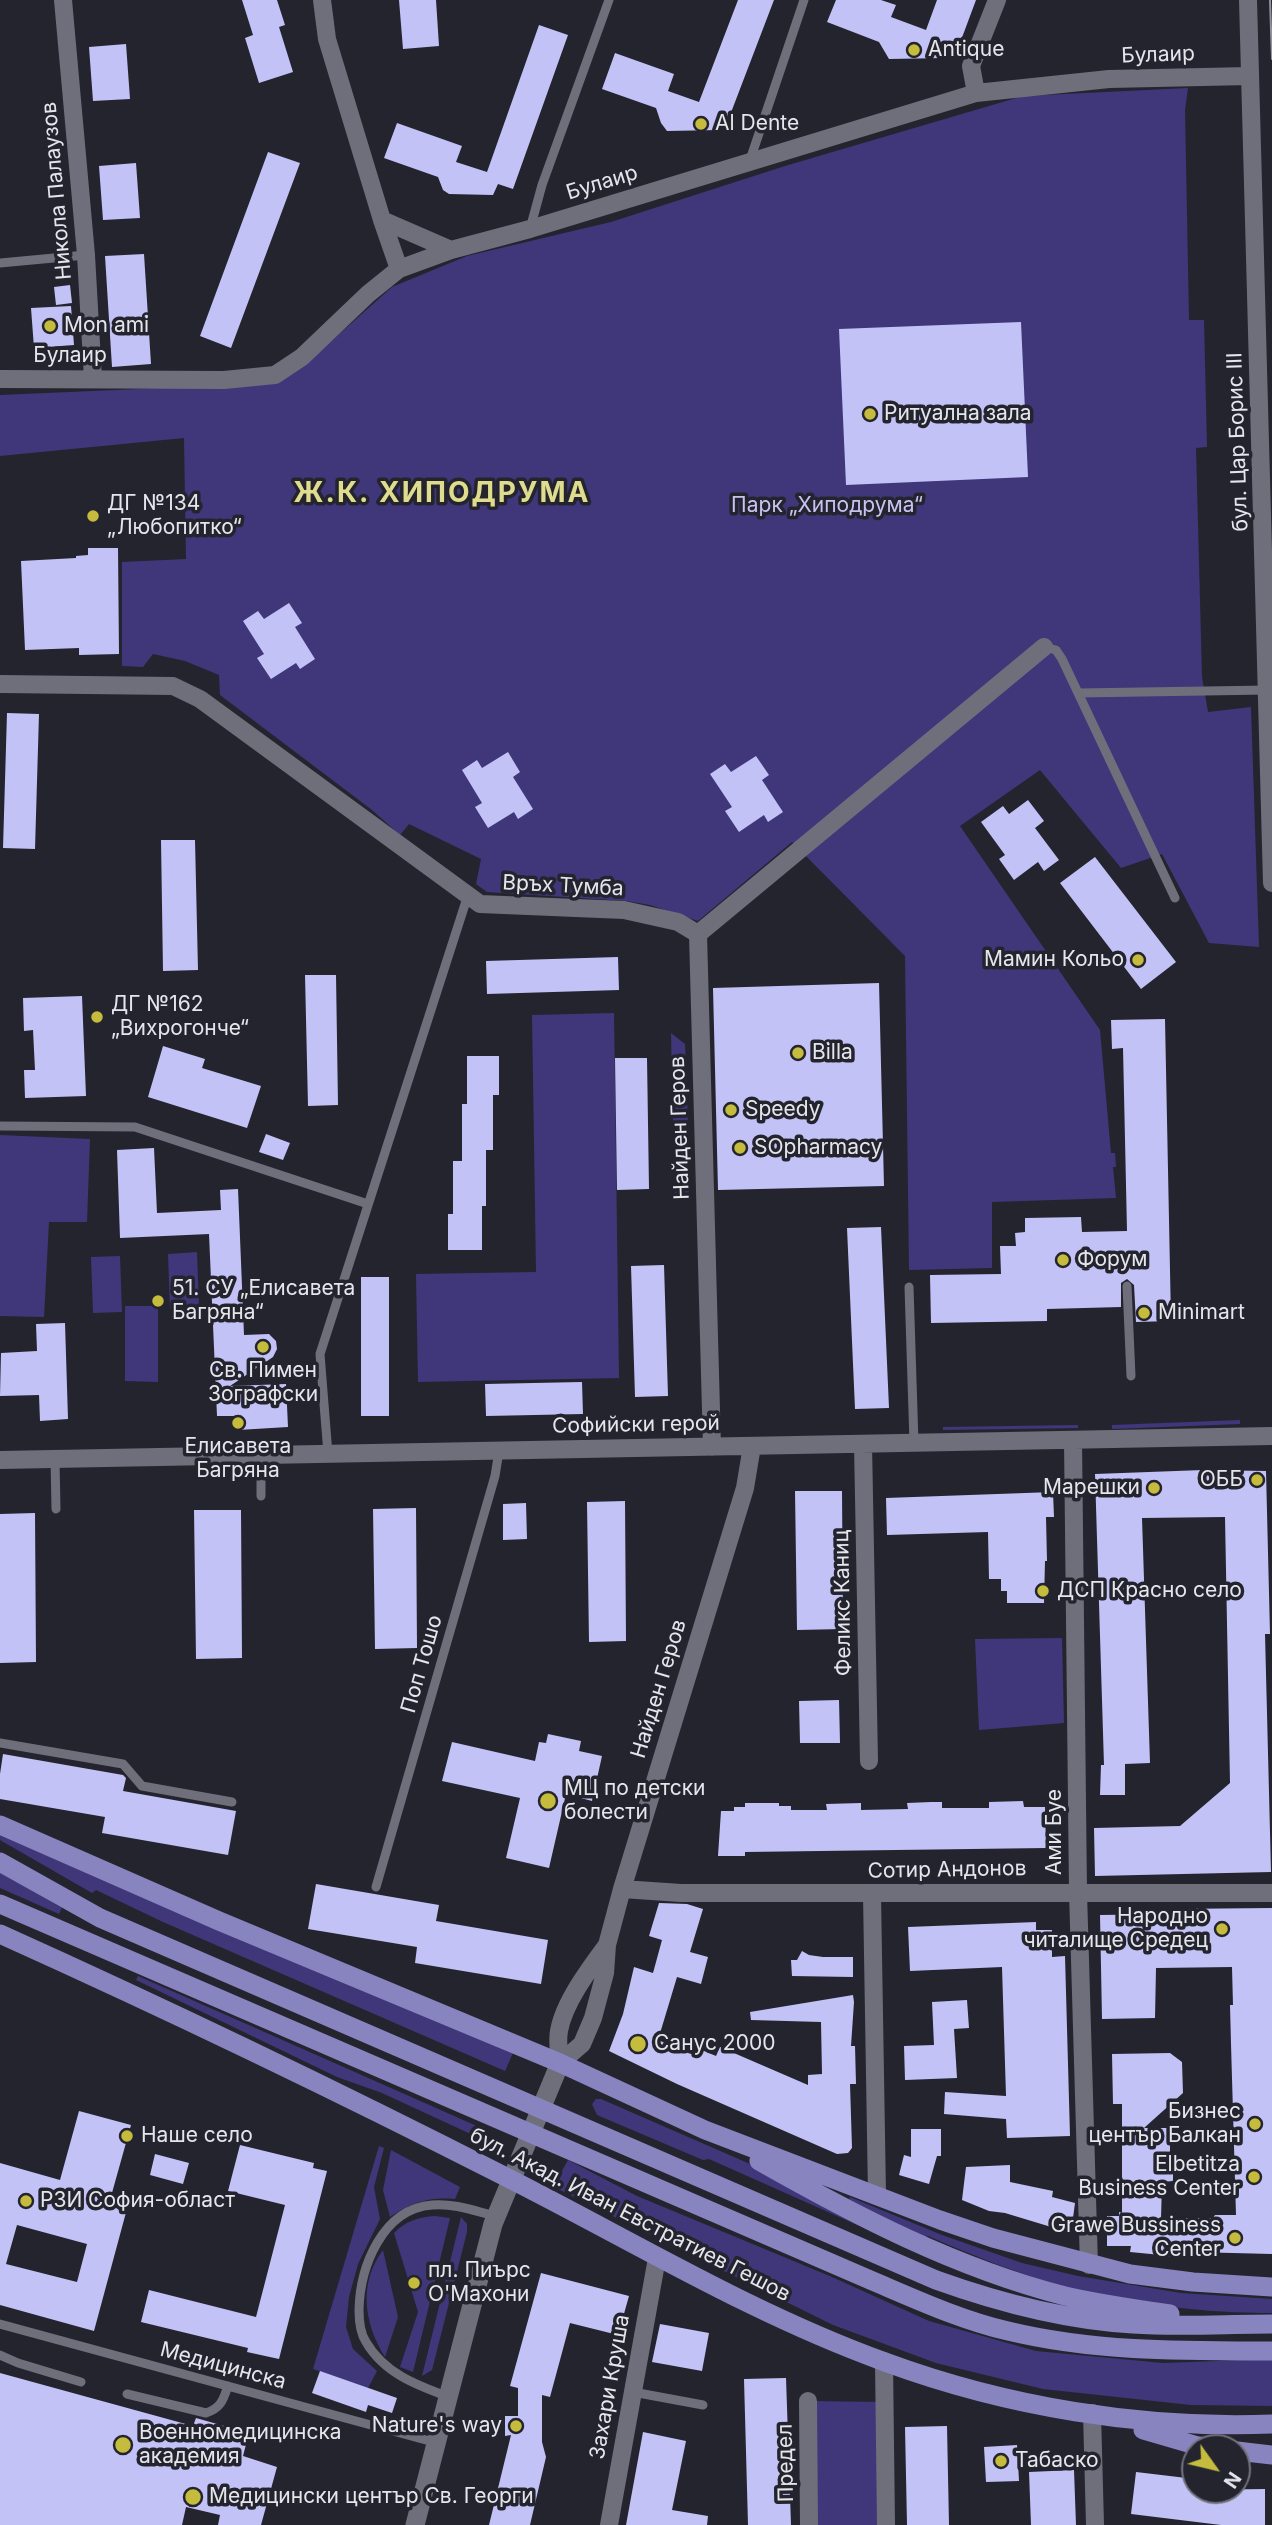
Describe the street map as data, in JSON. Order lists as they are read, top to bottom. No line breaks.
{"streets":{"main road":["бул. Акад. Иван Евстратиев Гешов"],"street":["Булаир","Никола Палаузов","бул. Цар Борис III","Връх Тумба","Найден Геров","Софийски герой","Феликс Каниц","Ами Буе","Сотир Андонов","Захари Круша","Предел"],"lane":["Поп Тошо","Медицинска"]},"crossings":[["Булаир","Никола Палаузов"],["Булаир","бул. Цар Борис III"],["Връх Тумба","Найден Геров"],["Найден Геров","Софийски герой"],["Найден Геров","Сотир Андонов"],["Софийски герой","Феликс Каниц"],["Софийски герой","Поп Тошо"],["Софийски герой","Ами Буе"],["Ами Буе","Сотир Андонов"],["бул. Акад. Иван Евстратиев Гешов","Захари Круша"]],"districts":["Ж.К. ХИПОДРУМА"],"parks":["Парк „Хиподрума“"],"places":["Antique","Al Dente","Mon ami","Ритуална зала","ДГ №134 „Любопитко“","Мамин Кольо","ДГ №162 „Вихрогонче“","Billa","Speedy","SOpharmacy","Форум","51. СУ „Елисавета Багряна“","Minimart","Св. Пимен Зографски","Елисавета Багряна","ОББ","Марешки","ДСП Красно село","МЦ по детски болести","Народно читалище Средец","Санус 2000","Бизнес център Балкан","Наше село","Elbetitza Business Center","РЗИ София-област","Grawe Bussiness Center","пл. Пиърс О'Махони","Nature's way","Военномедицинска академия","Табаско","Медицински център Св. Георги"],"north":"bottom right"}
